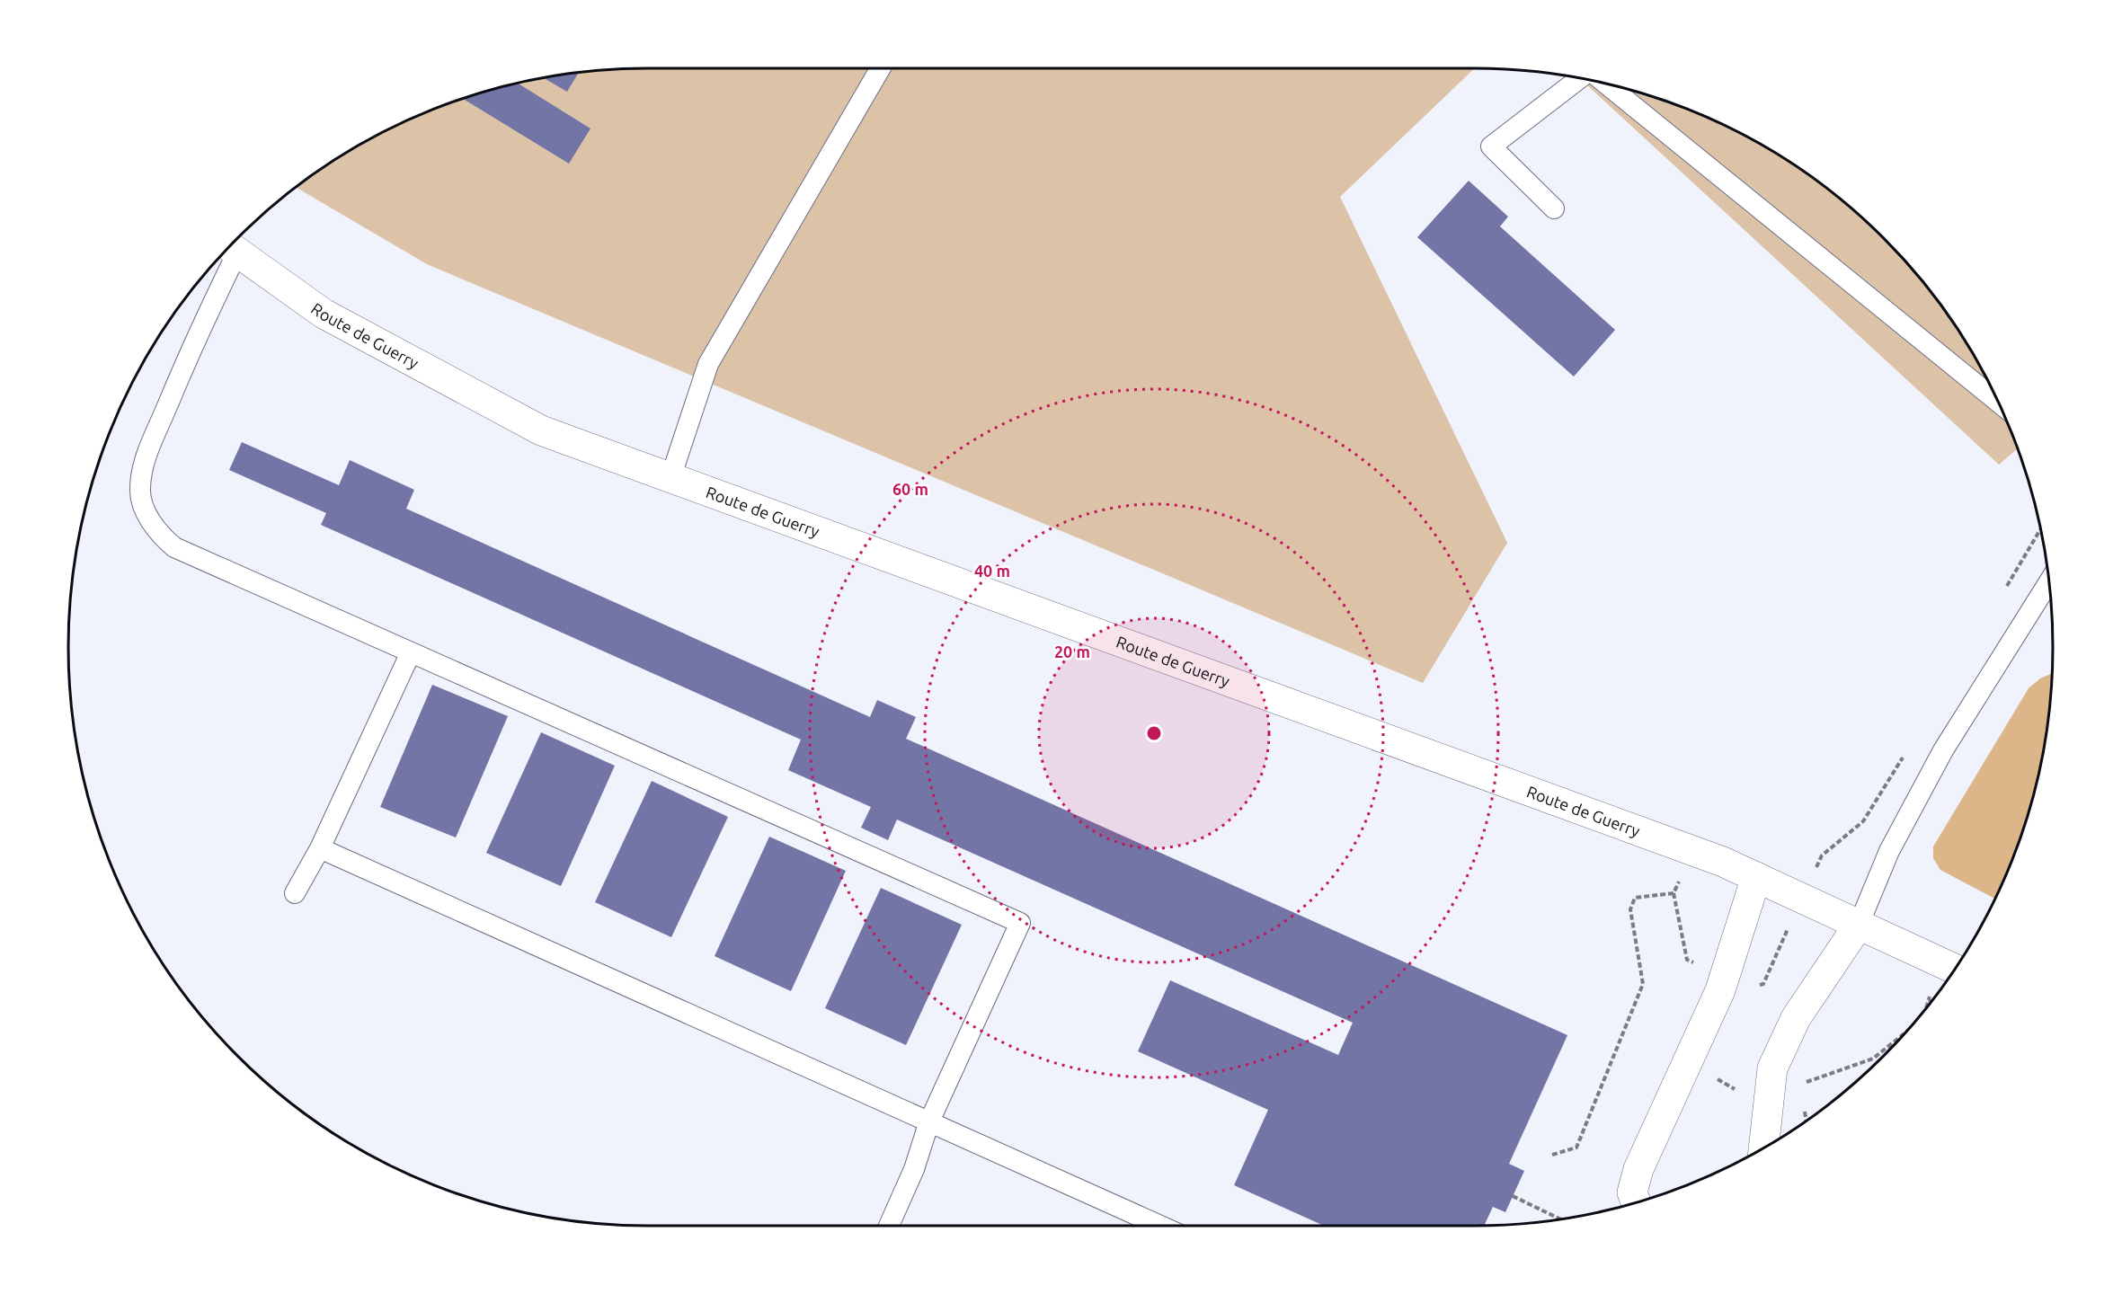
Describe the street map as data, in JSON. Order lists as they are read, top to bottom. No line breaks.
{"streets":{"street":["Route de Guerry"]},"rings":["60 m","40 m","20 m"]}
